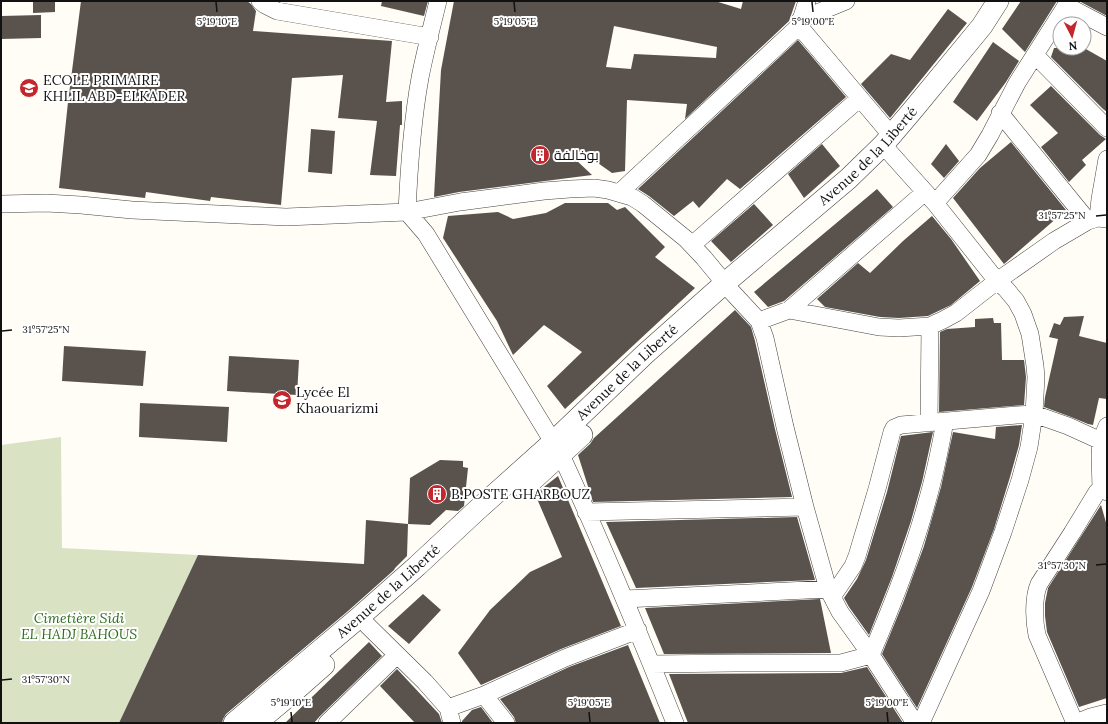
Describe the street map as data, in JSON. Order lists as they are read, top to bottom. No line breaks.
{"streets":{"street":["Avenue de la Liberté"]},"parks":["Cimetière Sidi EL HADJ BAHOUS"],"places":{"school or university":["ECOLE PRIMAIRE KHLIL ABD-ELKADER","Lycée El Khaouarizmi"],"building":["بوخالفة","B.POSTE GHARBOUZ"]},"north":"bottom","coordinates":["5°19'10\"E","5°19'05\"E","5°19'00\"E","31°57'25\"N","31°57'30\"N"]}
